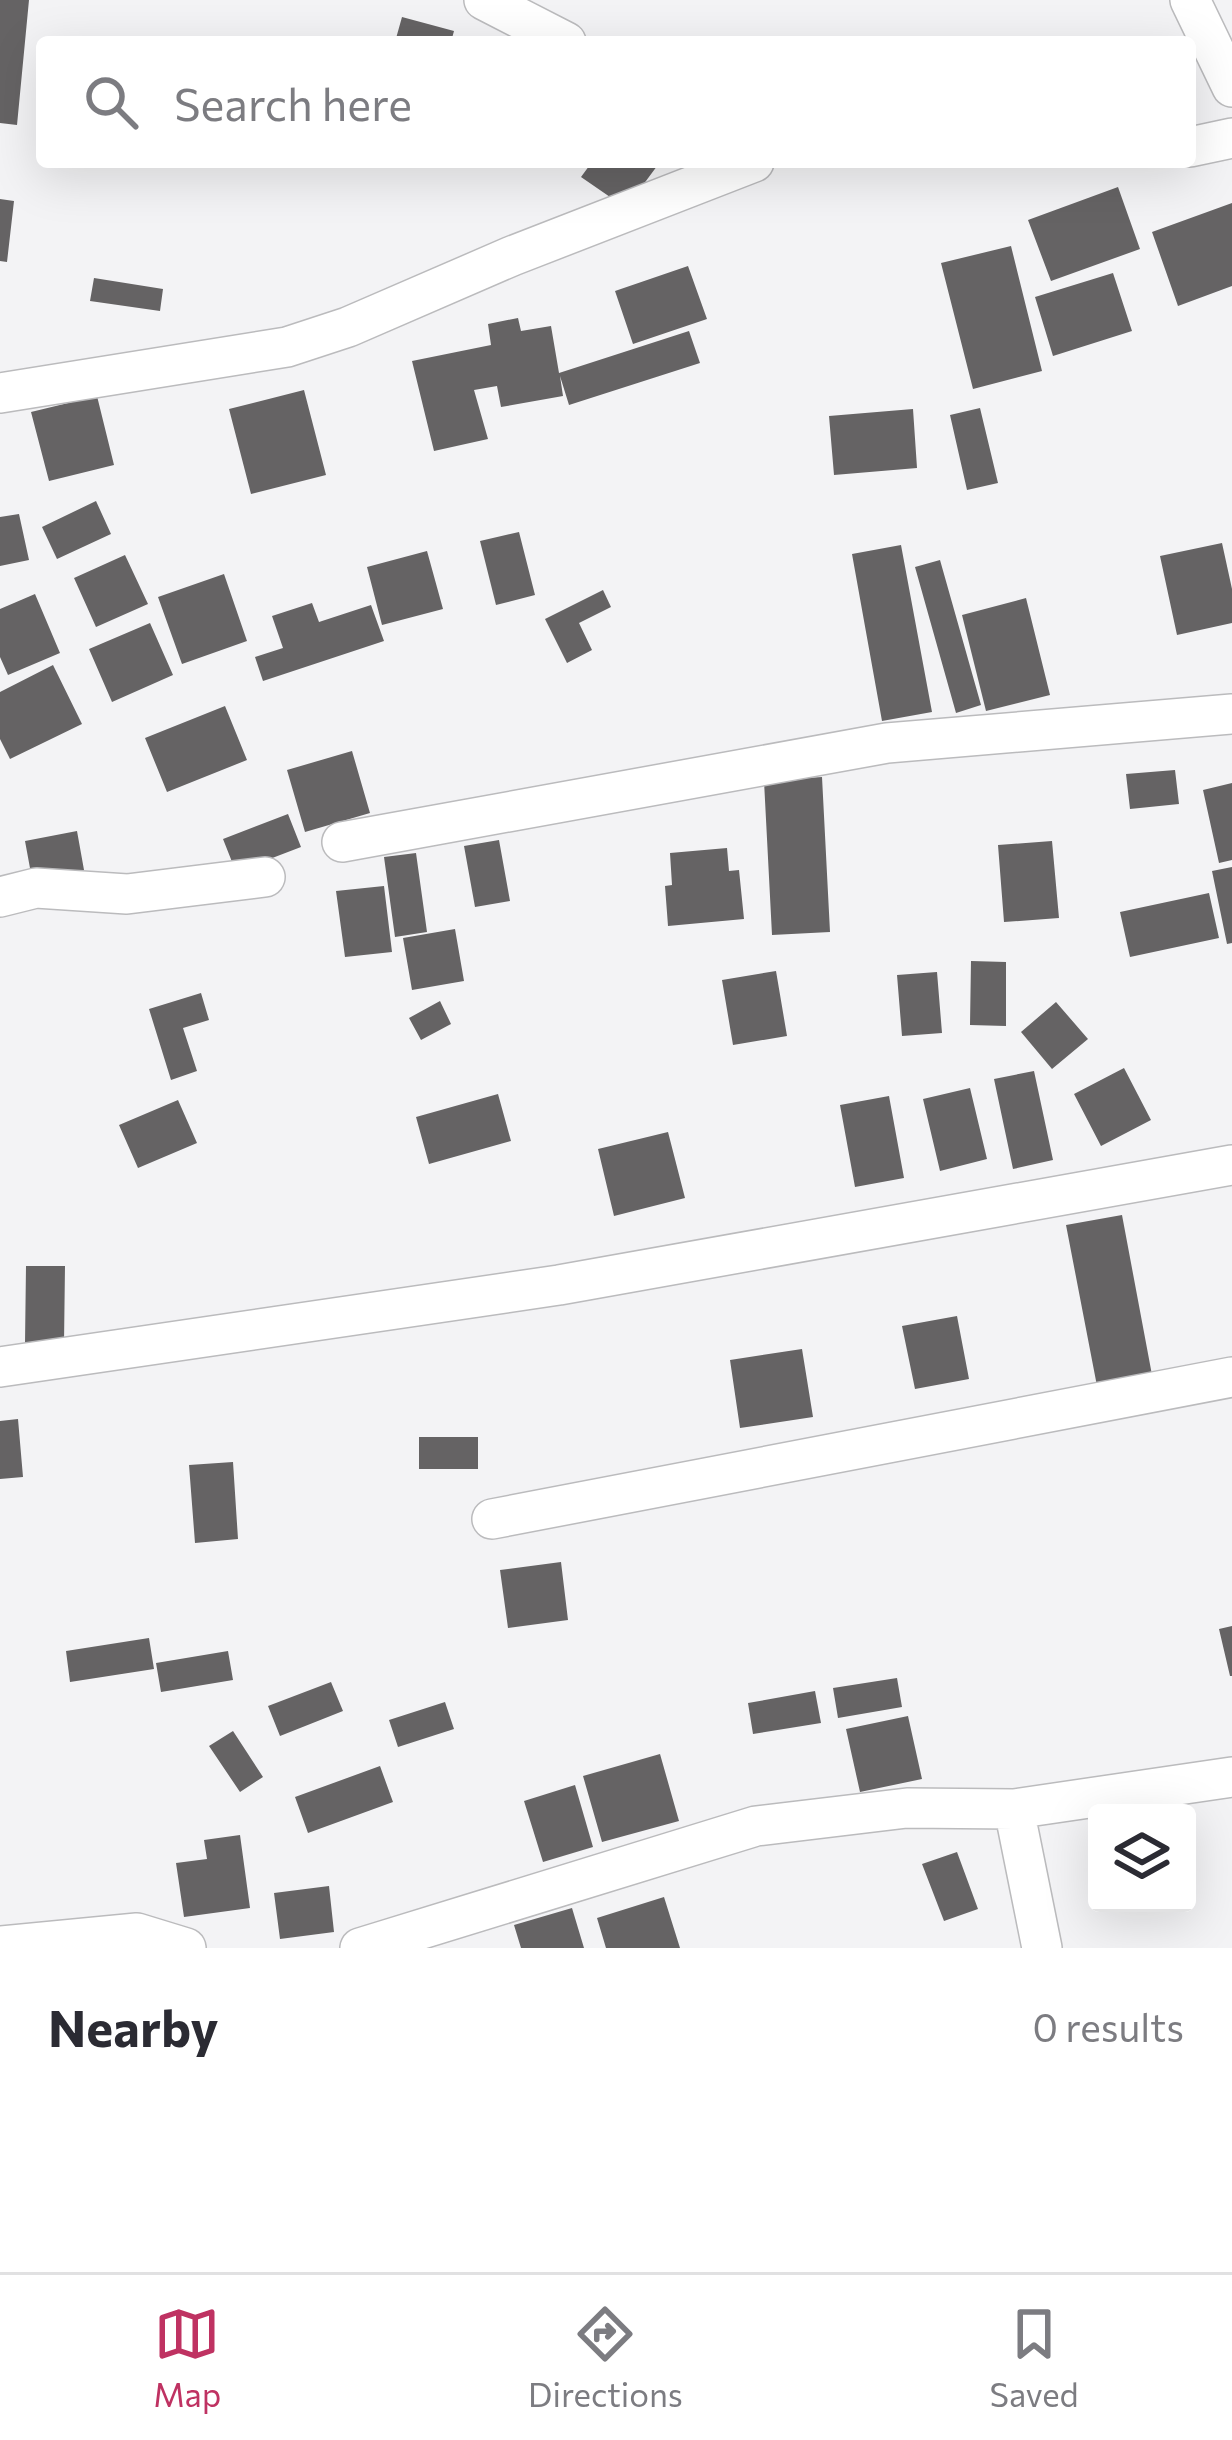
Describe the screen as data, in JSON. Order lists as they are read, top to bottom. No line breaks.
{"page":{"search":"Search here","heading":["Nearby","0 results"],"nav":["Map","Directions","Saved"]}}
